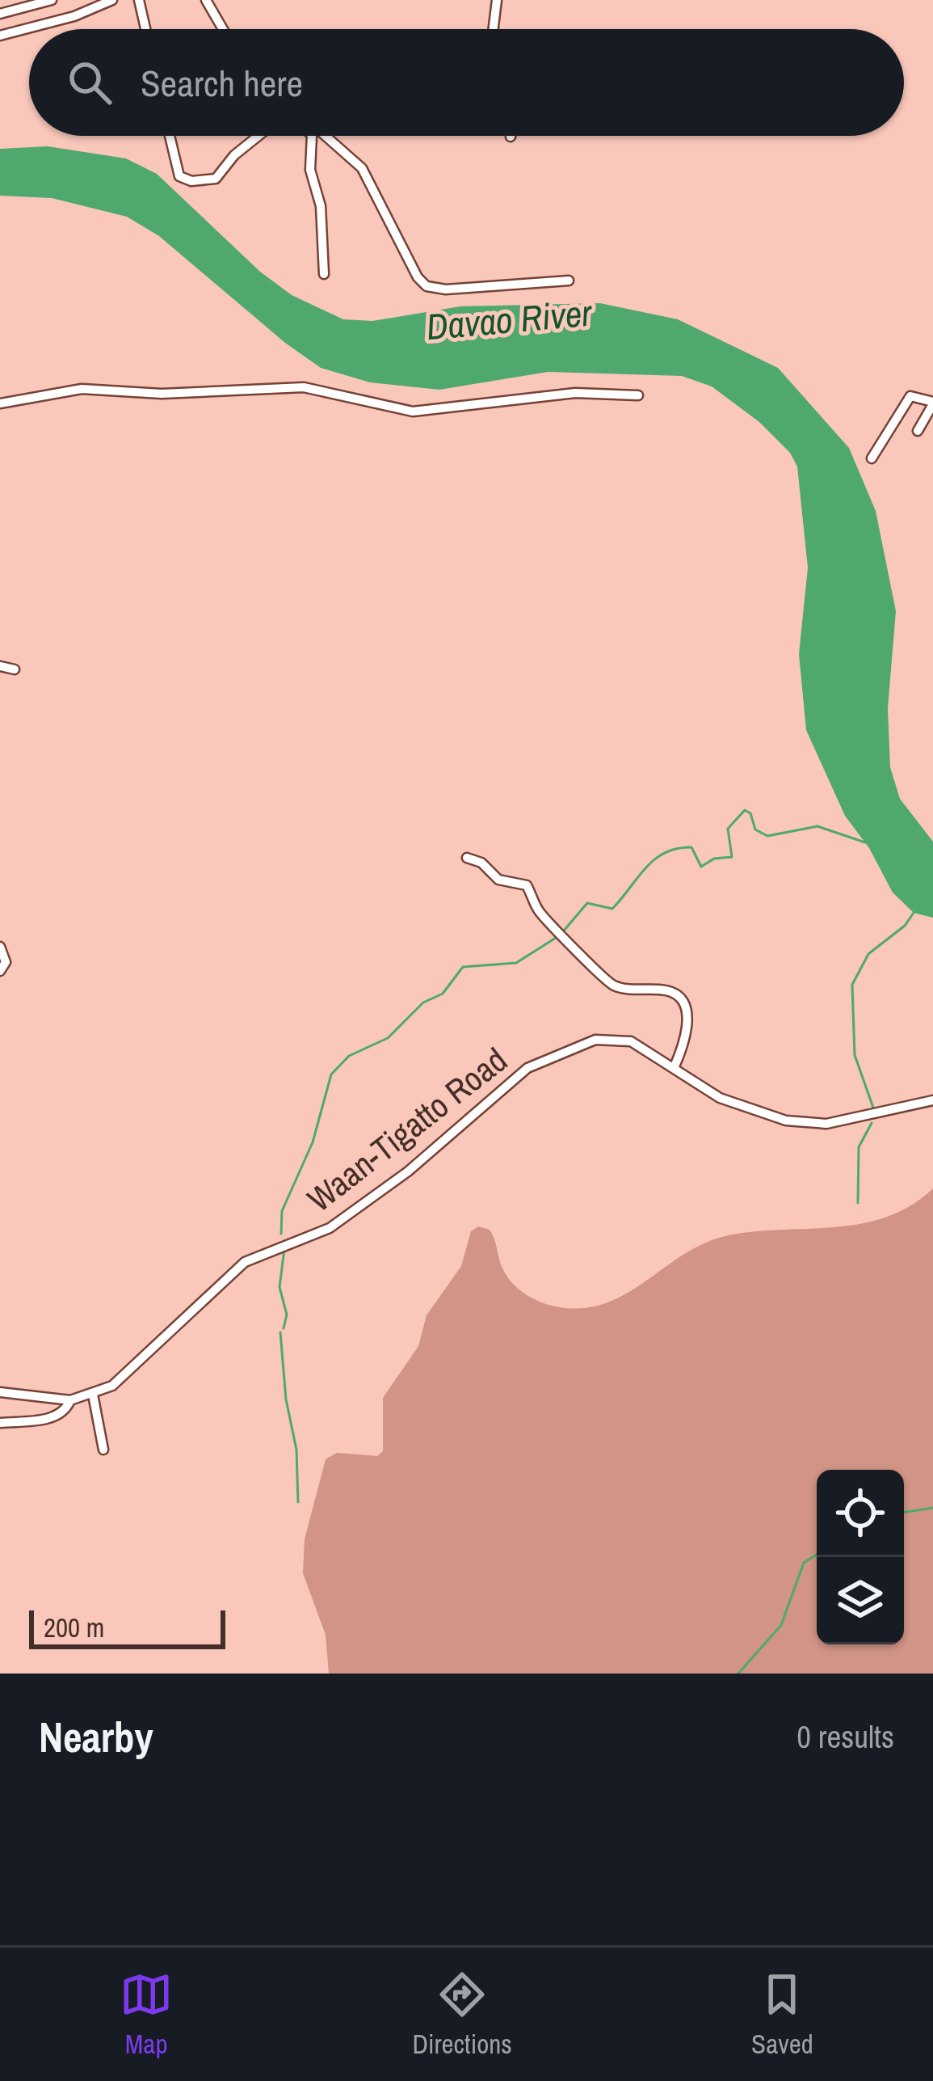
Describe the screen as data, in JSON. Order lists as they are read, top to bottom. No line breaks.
{"streets":{"street":["Waan-Tigatto Road"]},"water":["Davao River"],"scale_bar":"200 m","page":{"search":"Search here","scale":"200 m","heading":["Nearby","0 results"],"nav":["Map","Directions","Saved"]}}
